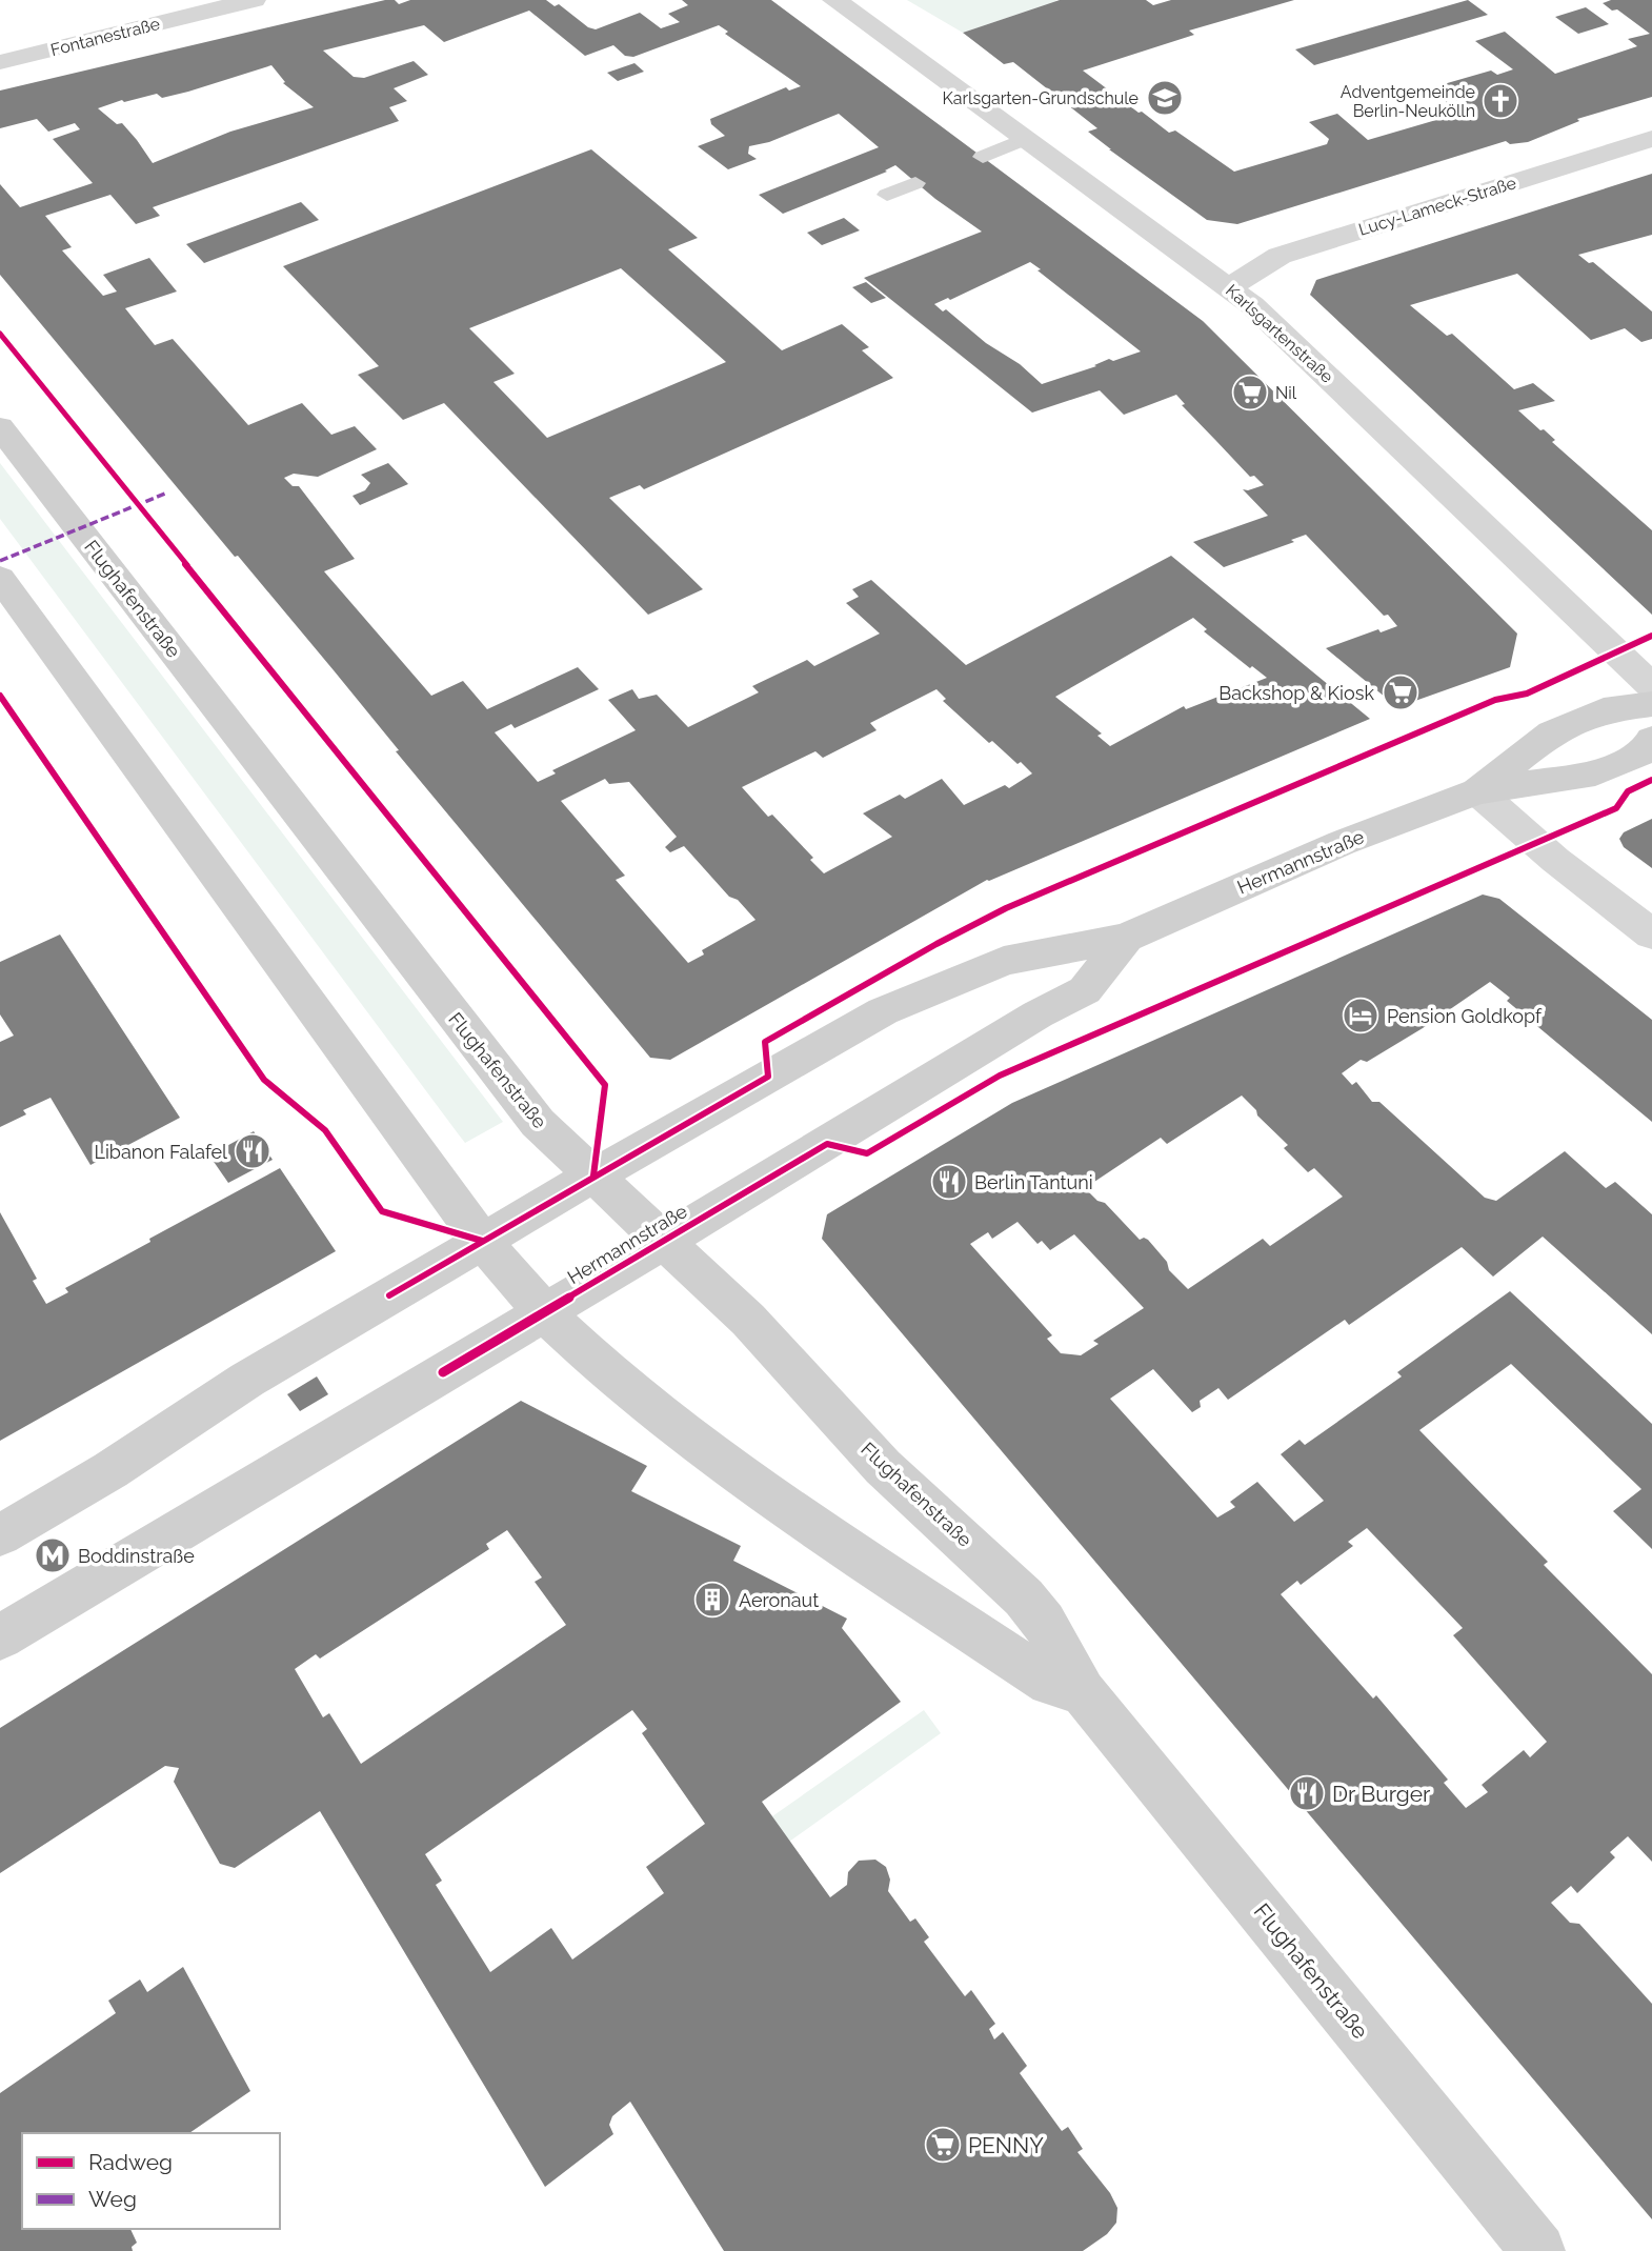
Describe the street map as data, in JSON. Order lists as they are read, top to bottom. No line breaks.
{"streets":{"main road":["Flughafenstraße","Hermannstraße"],"street":["Fontanestraße","Lucy-Lameck-Straße","Karlsgartenstraße"]},"crossings":[["Lucy-Lameck-Straße","Karlsgartenstraße"],["Flughafenstraße","Hermannstraße"]],"places":{"school or university":["Karlsgarten-Grundschule"],"church":["Adventgemeinde Berlin-Neukölln"],"supermarket":["Nil","Backshop & Kiosk","PENNY"],"hotel":["Pension Goldkopf"],"restaurant":["Libanon Falafel","Berlin Tantuni","Dr Burger"],"metro station":["Boddinstraße"],"building":["Aeronaut"]},"legend":["Radweg","Weg"]}
